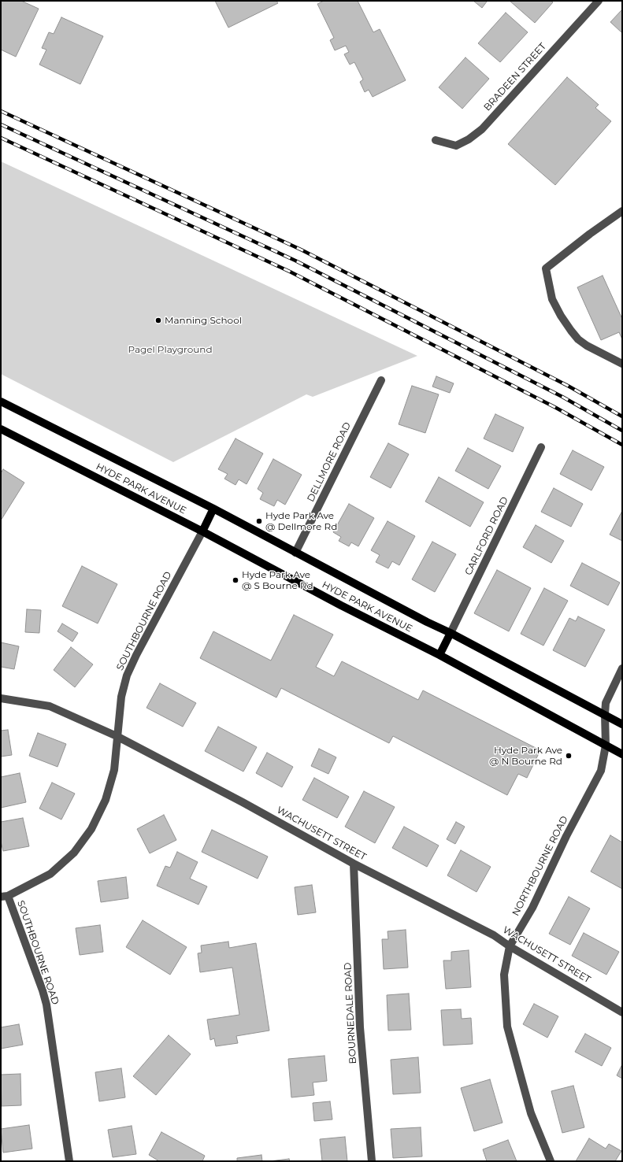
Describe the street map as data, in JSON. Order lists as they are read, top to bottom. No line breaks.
{"streets":{"main road":["HYDE PARK AVENUE"],"street":["BRADEEN STREET","DELLMORE ROAD","CARLFORD ROAD","SOUTHBOURNE ROAD","WACHUSETT STREET","NORTHBOURNE ROAD","BOURNEDALE ROAD"]},"crossings":[["DELLMORE ROAD","HYDE PARK AVENUE"],["HYDE PARK AVENUE","CARLFORD ROAD"],["HYDE PARK AVENUE","SOUTHBOURNE ROAD"],["HYDE PARK AVENUE","NORTHBOURNE ROAD"],["SOUTHBOURNE ROAD","WACHUSETT STREET"],["WACHUSETT STREET","NORTHBOURNE ROAD"],["WACHUSETT STREET","BOURNEDALE ROAD"]],"parks":["Pagel Playground"],"places":["Manning School","Hyde Park Ave @ Dellmore Rd","Hyde Park Ave @ S Bourne Rd","Hyde Park Ave @ N Bourne Rd"]}
